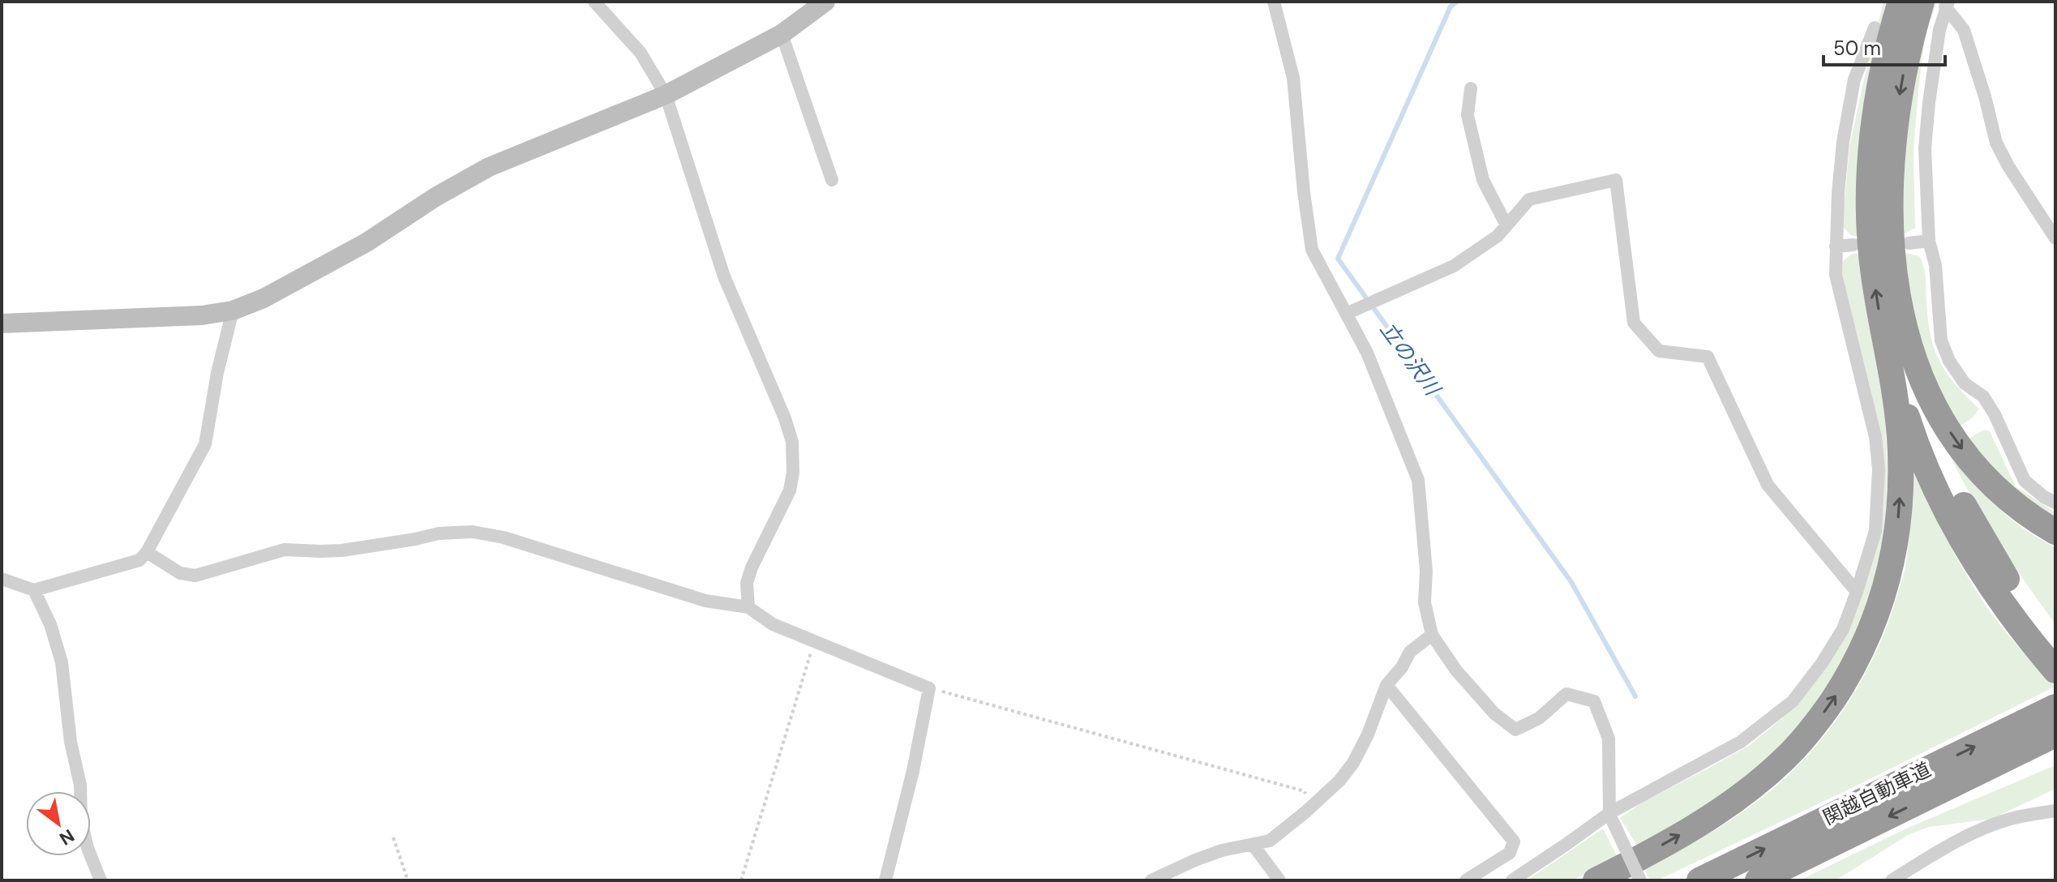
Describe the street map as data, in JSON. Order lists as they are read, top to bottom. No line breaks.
{"streets":{"highway":["関越自動車道"]},"water":["立の沢川"],"scale_bar":"50 m","north":"bottom right"}
